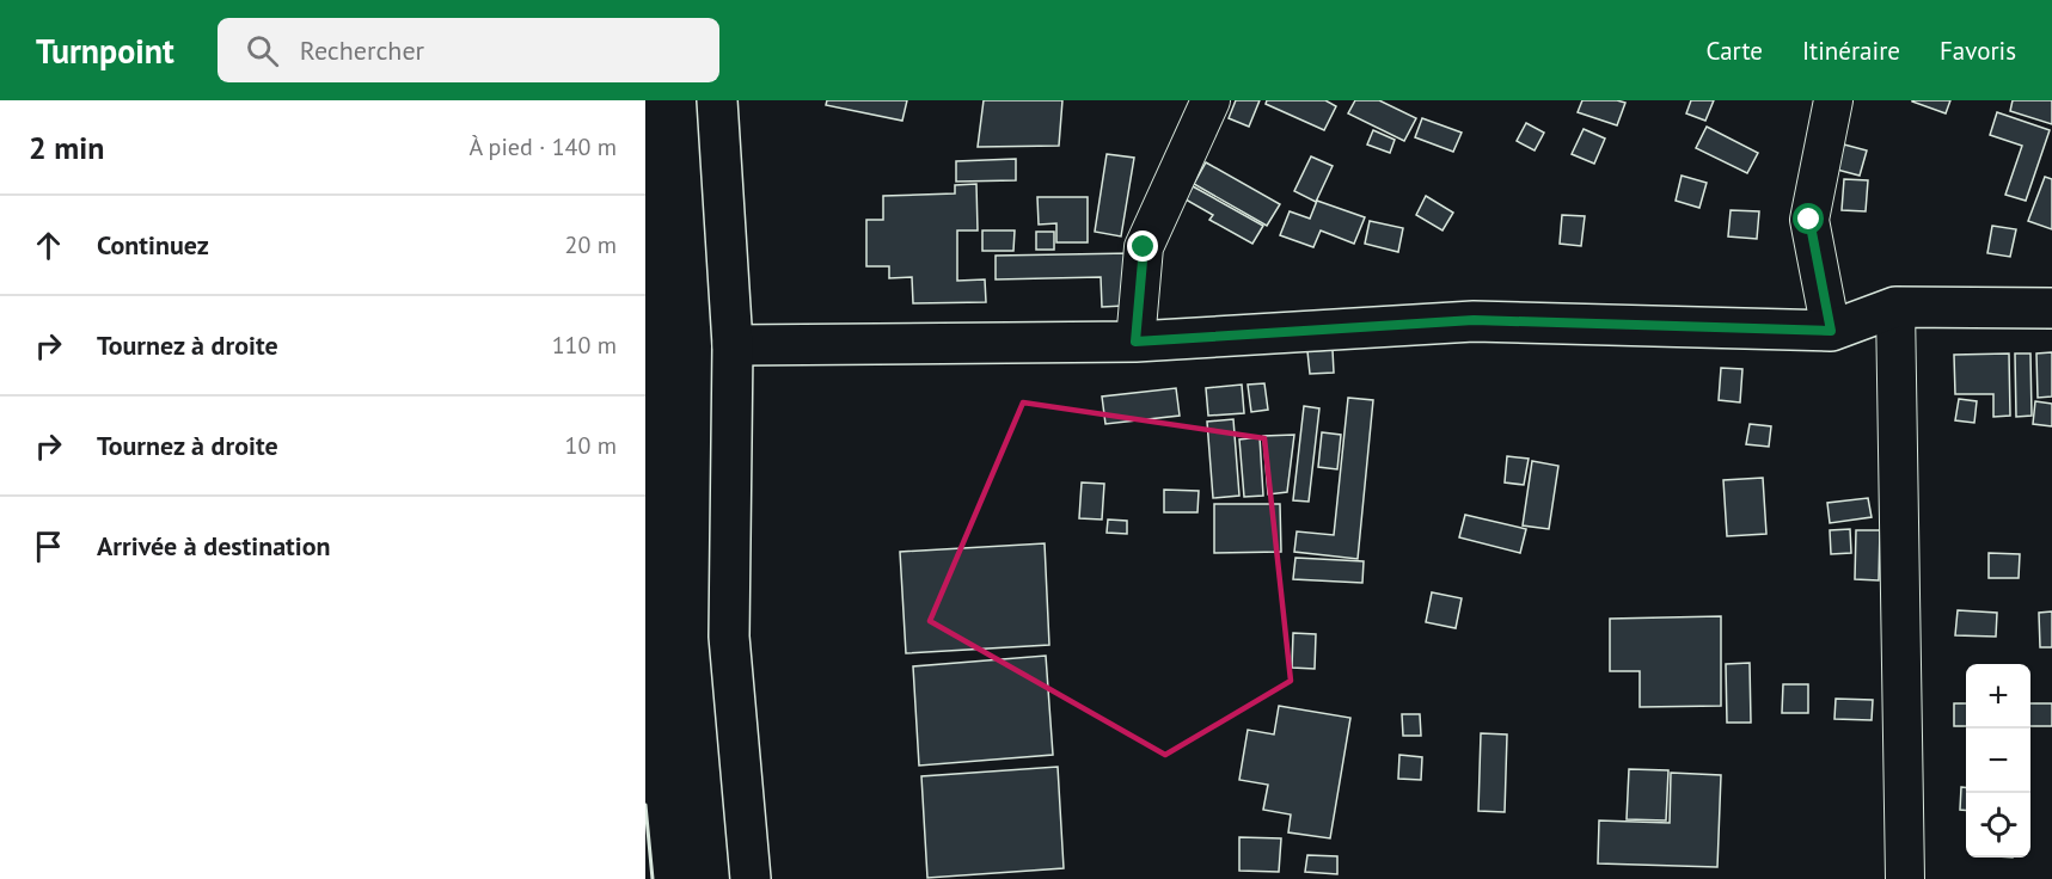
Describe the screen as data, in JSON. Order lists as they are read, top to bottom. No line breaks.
{"page":{"header":"Turnpoint","search":"Rechercher","nav":["Carte","Itinéraire","Favoris"],"heading":["2 min","À pied · 140 m"],"list":[["Continuez","20 m"],["Tournez à droite","110 m"],["Tournez à droite","10 m"],"Arrivée à destination"],"map_buttons":["+","−"]}}
